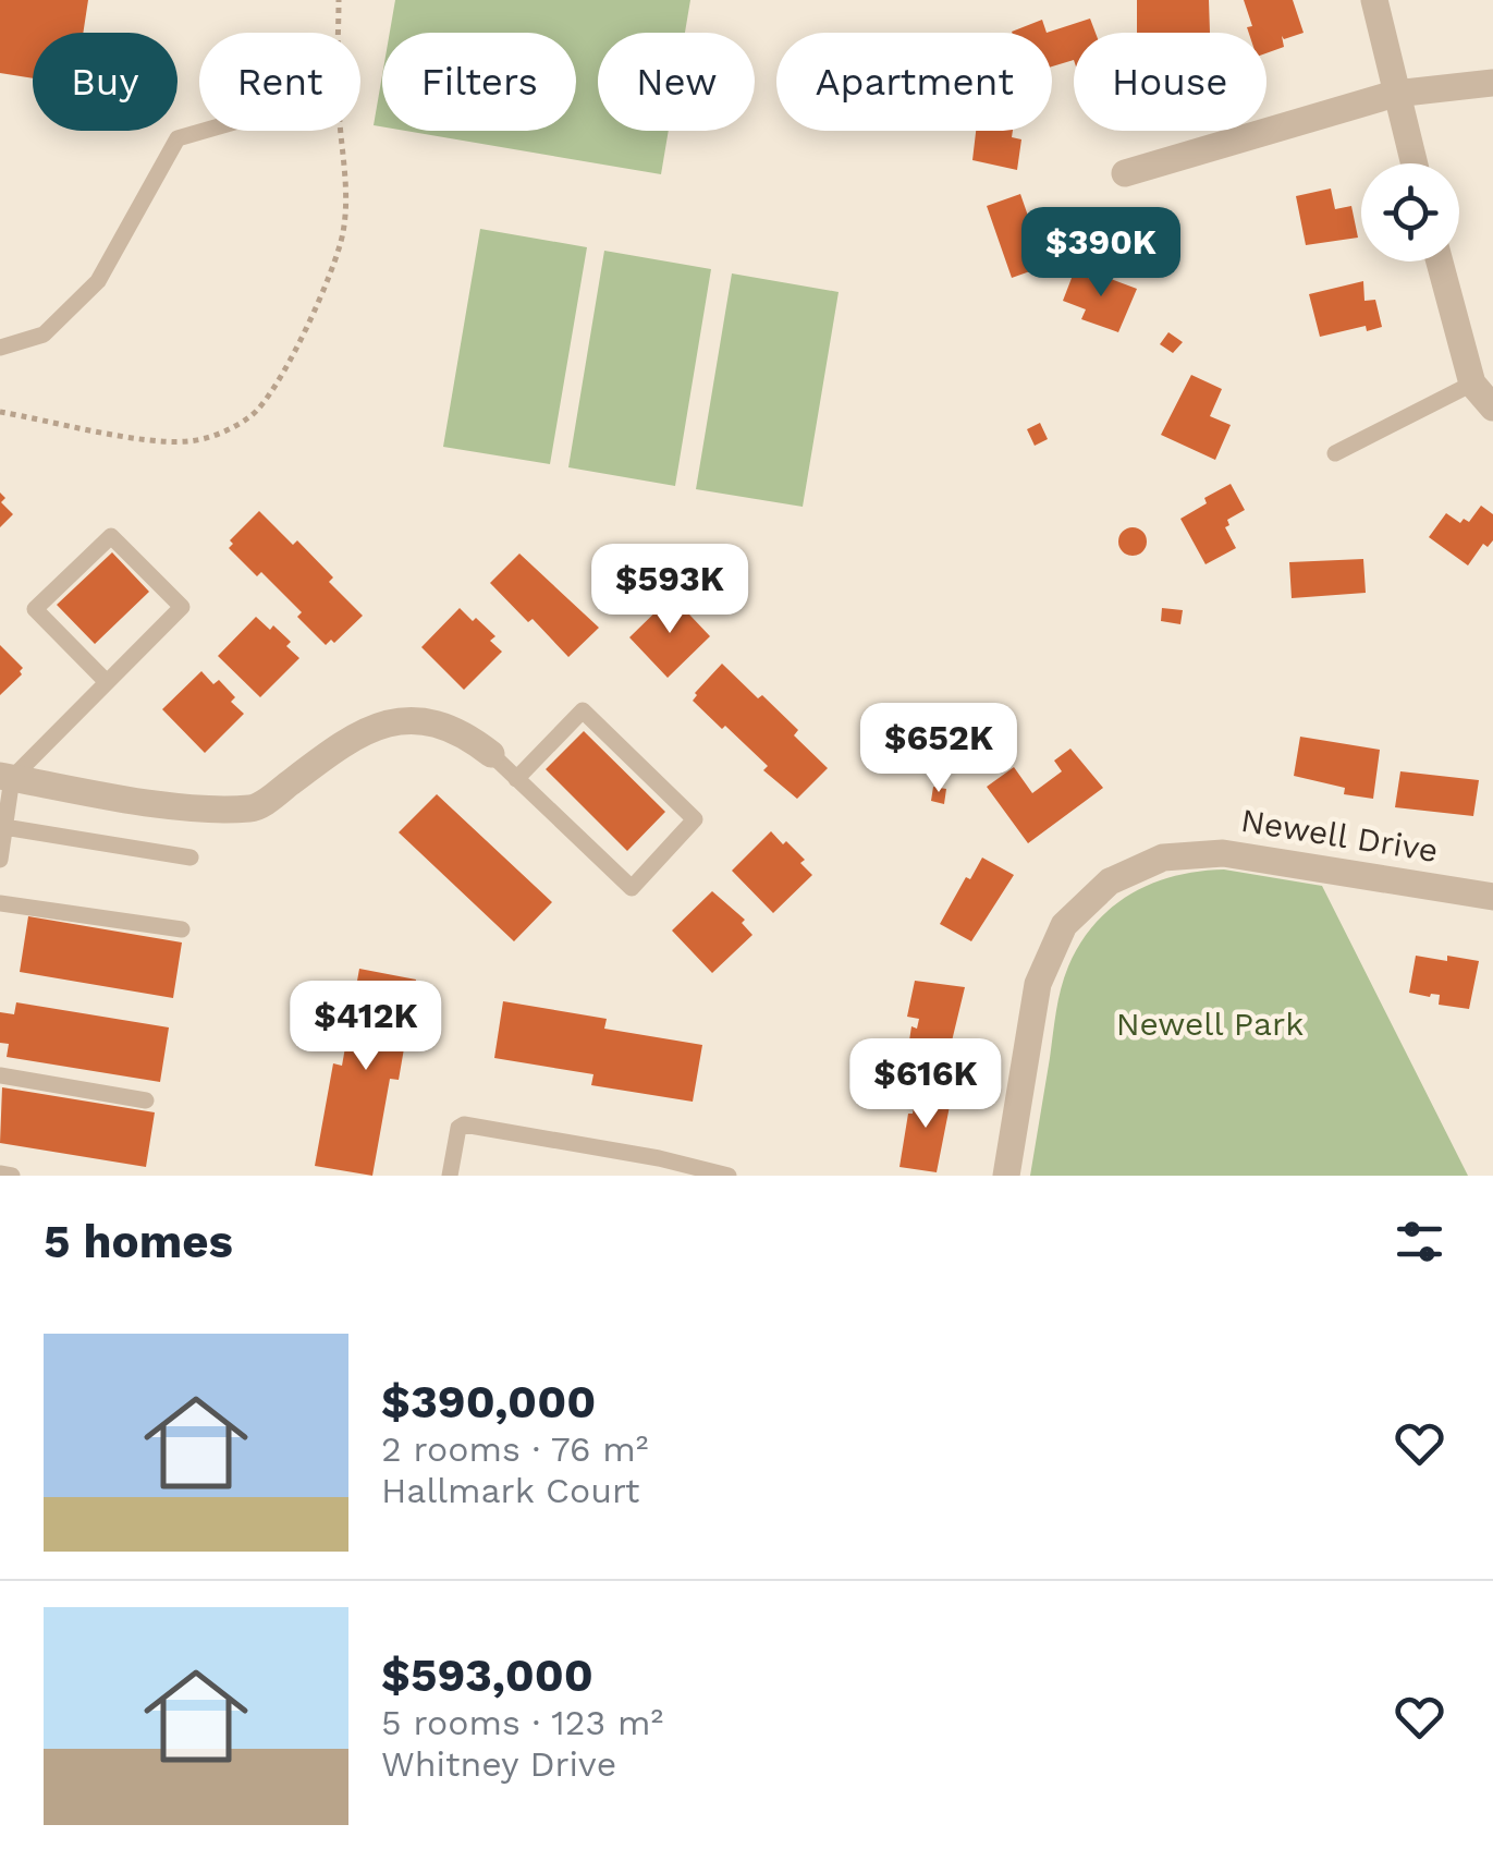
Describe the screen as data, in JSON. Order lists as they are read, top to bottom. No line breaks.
{"streets":{"street":["Newell Drive"]},"parks":["Newell Park"],"page":{"chip":["Buy","Rent","Filters","New","Apartment","House"],"price":["$390K","$593K","$652K","$412K","$616K"],"heading":"5 homes","list":[{"name":"$390,000","note":"2 rooms · 76 m² · Hallmark Court"},{"name":"$593,000","note":"5 rooms · 123 m² · Whitney Drive"}]}}
